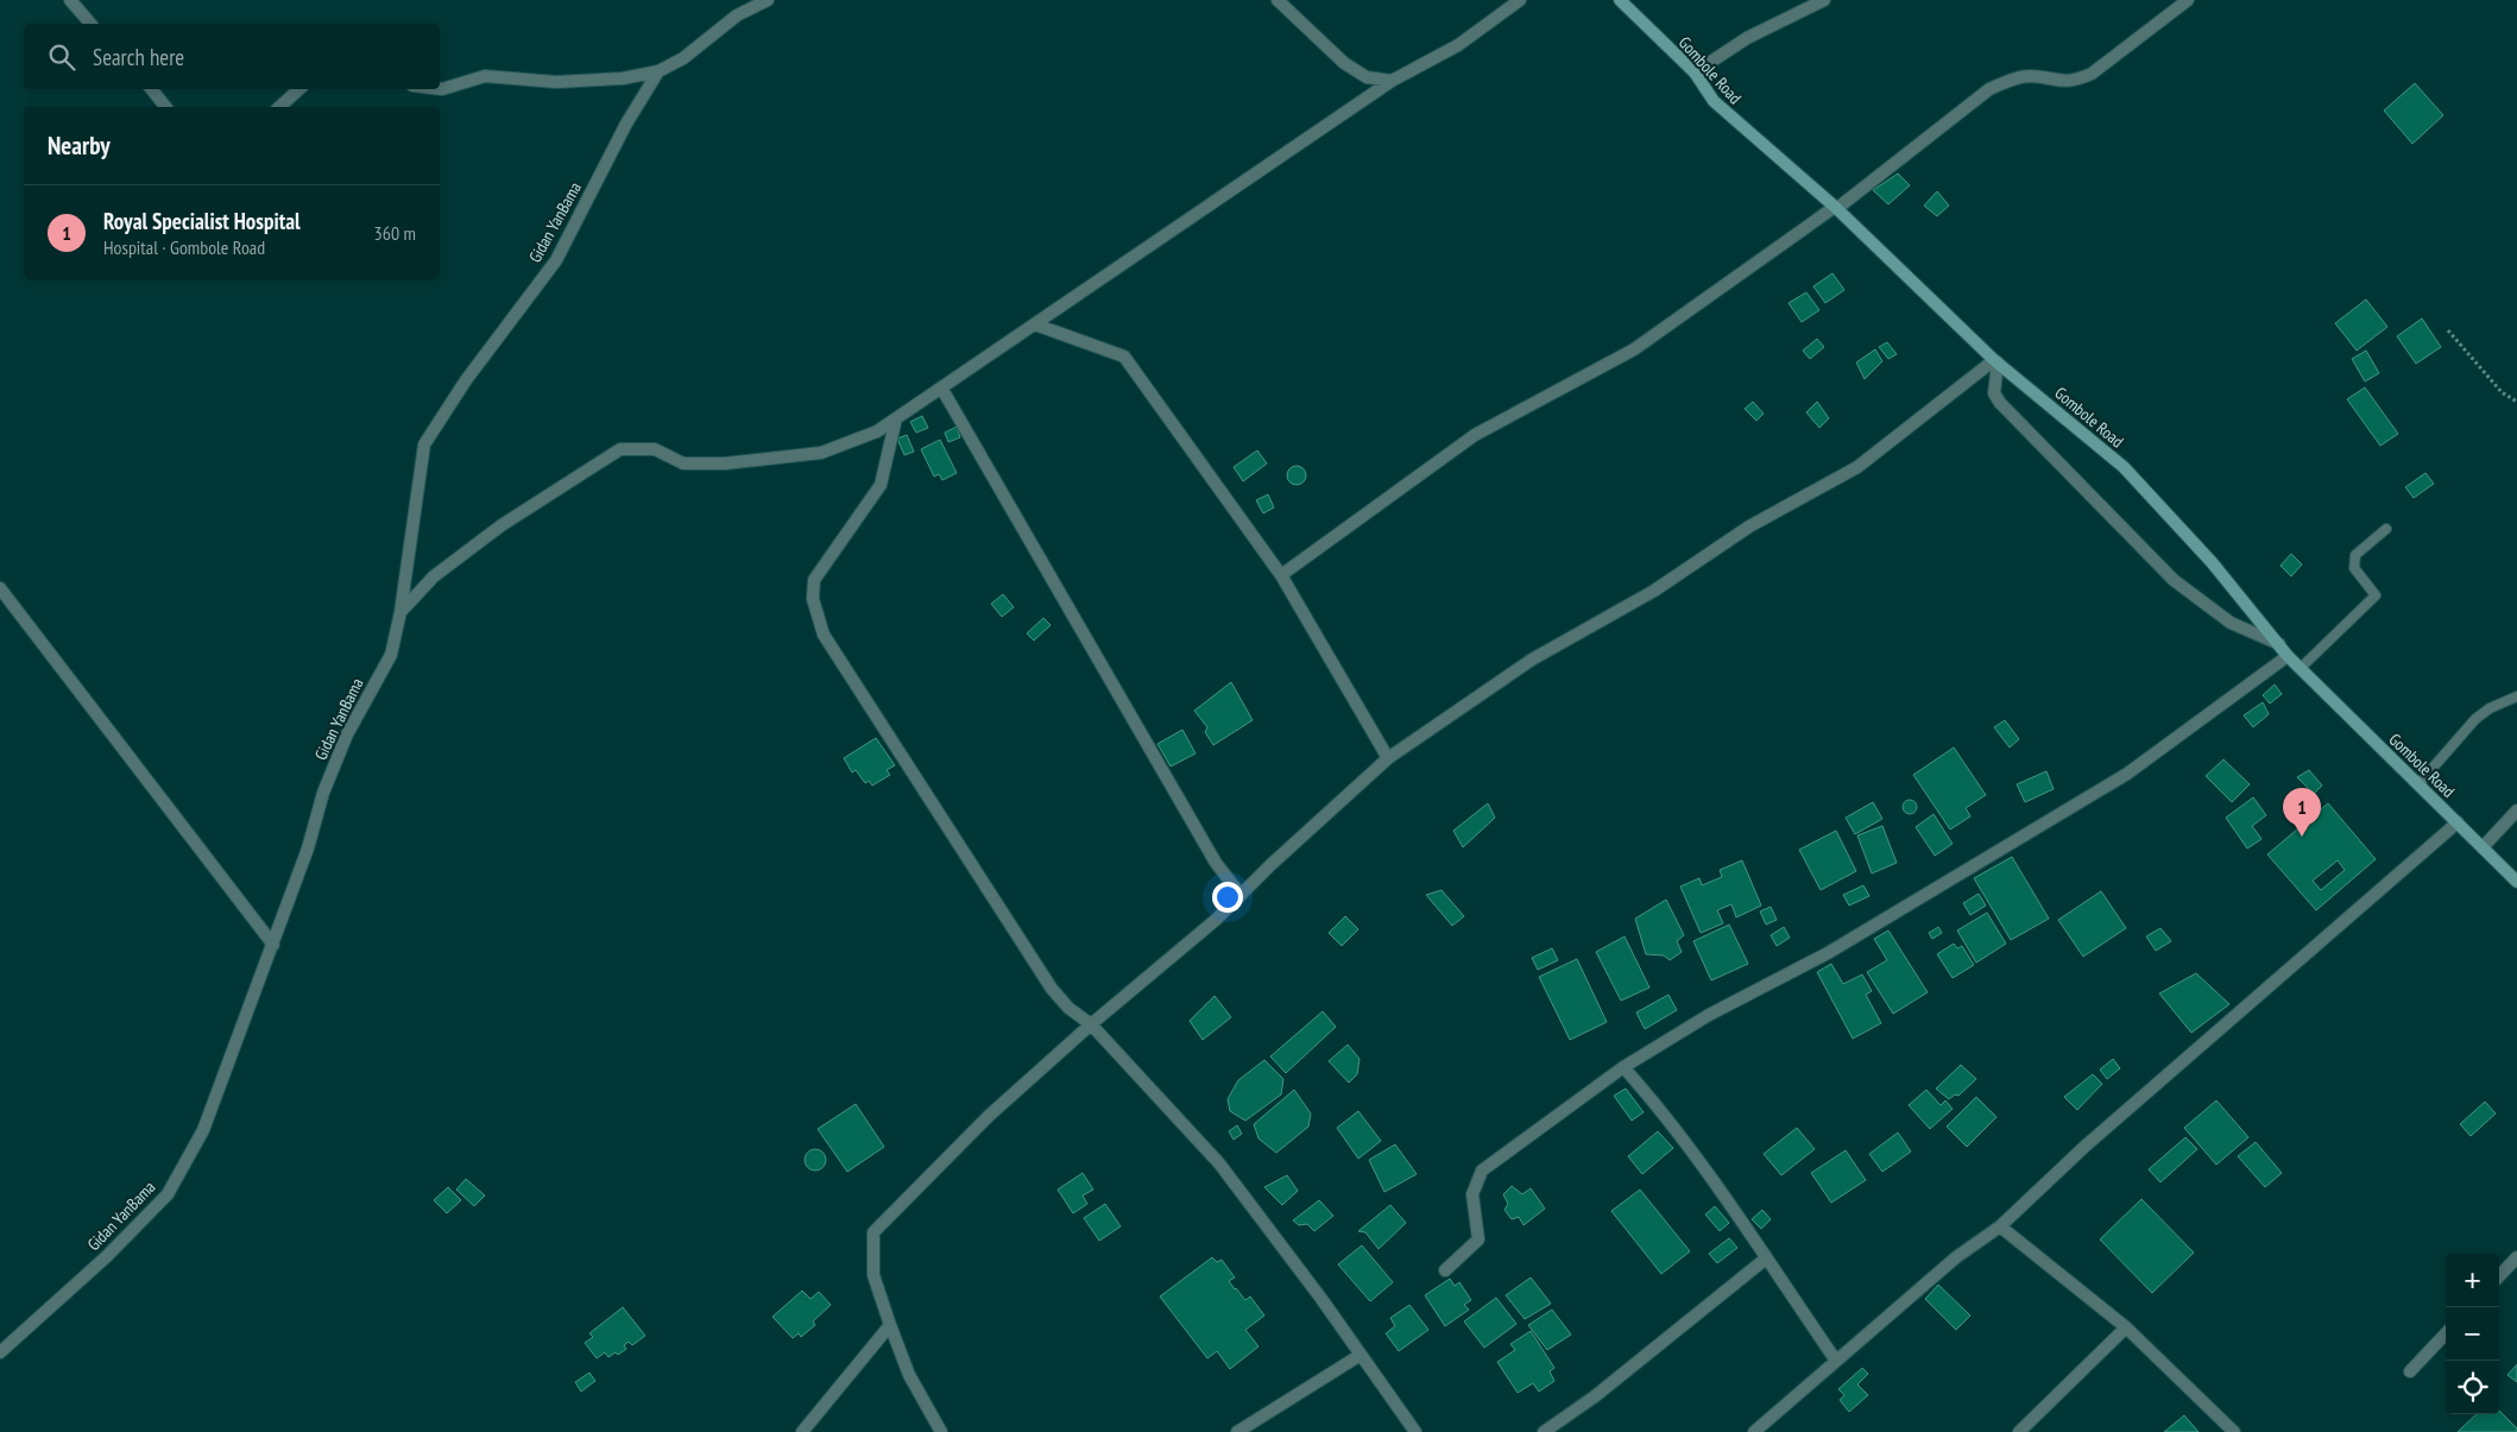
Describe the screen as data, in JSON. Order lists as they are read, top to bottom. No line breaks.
{"streets":{"street":["Gombole Road","Gidan YanBama"]},"page":{"search":"Search here","heading":"Nearby","list":[{"mark":"1","name":"Royal Specialist Hospital","note":"Hospital · Gombole Road","value":"360 m"}],"pins":"1","map_buttons":["+","−"]}}
